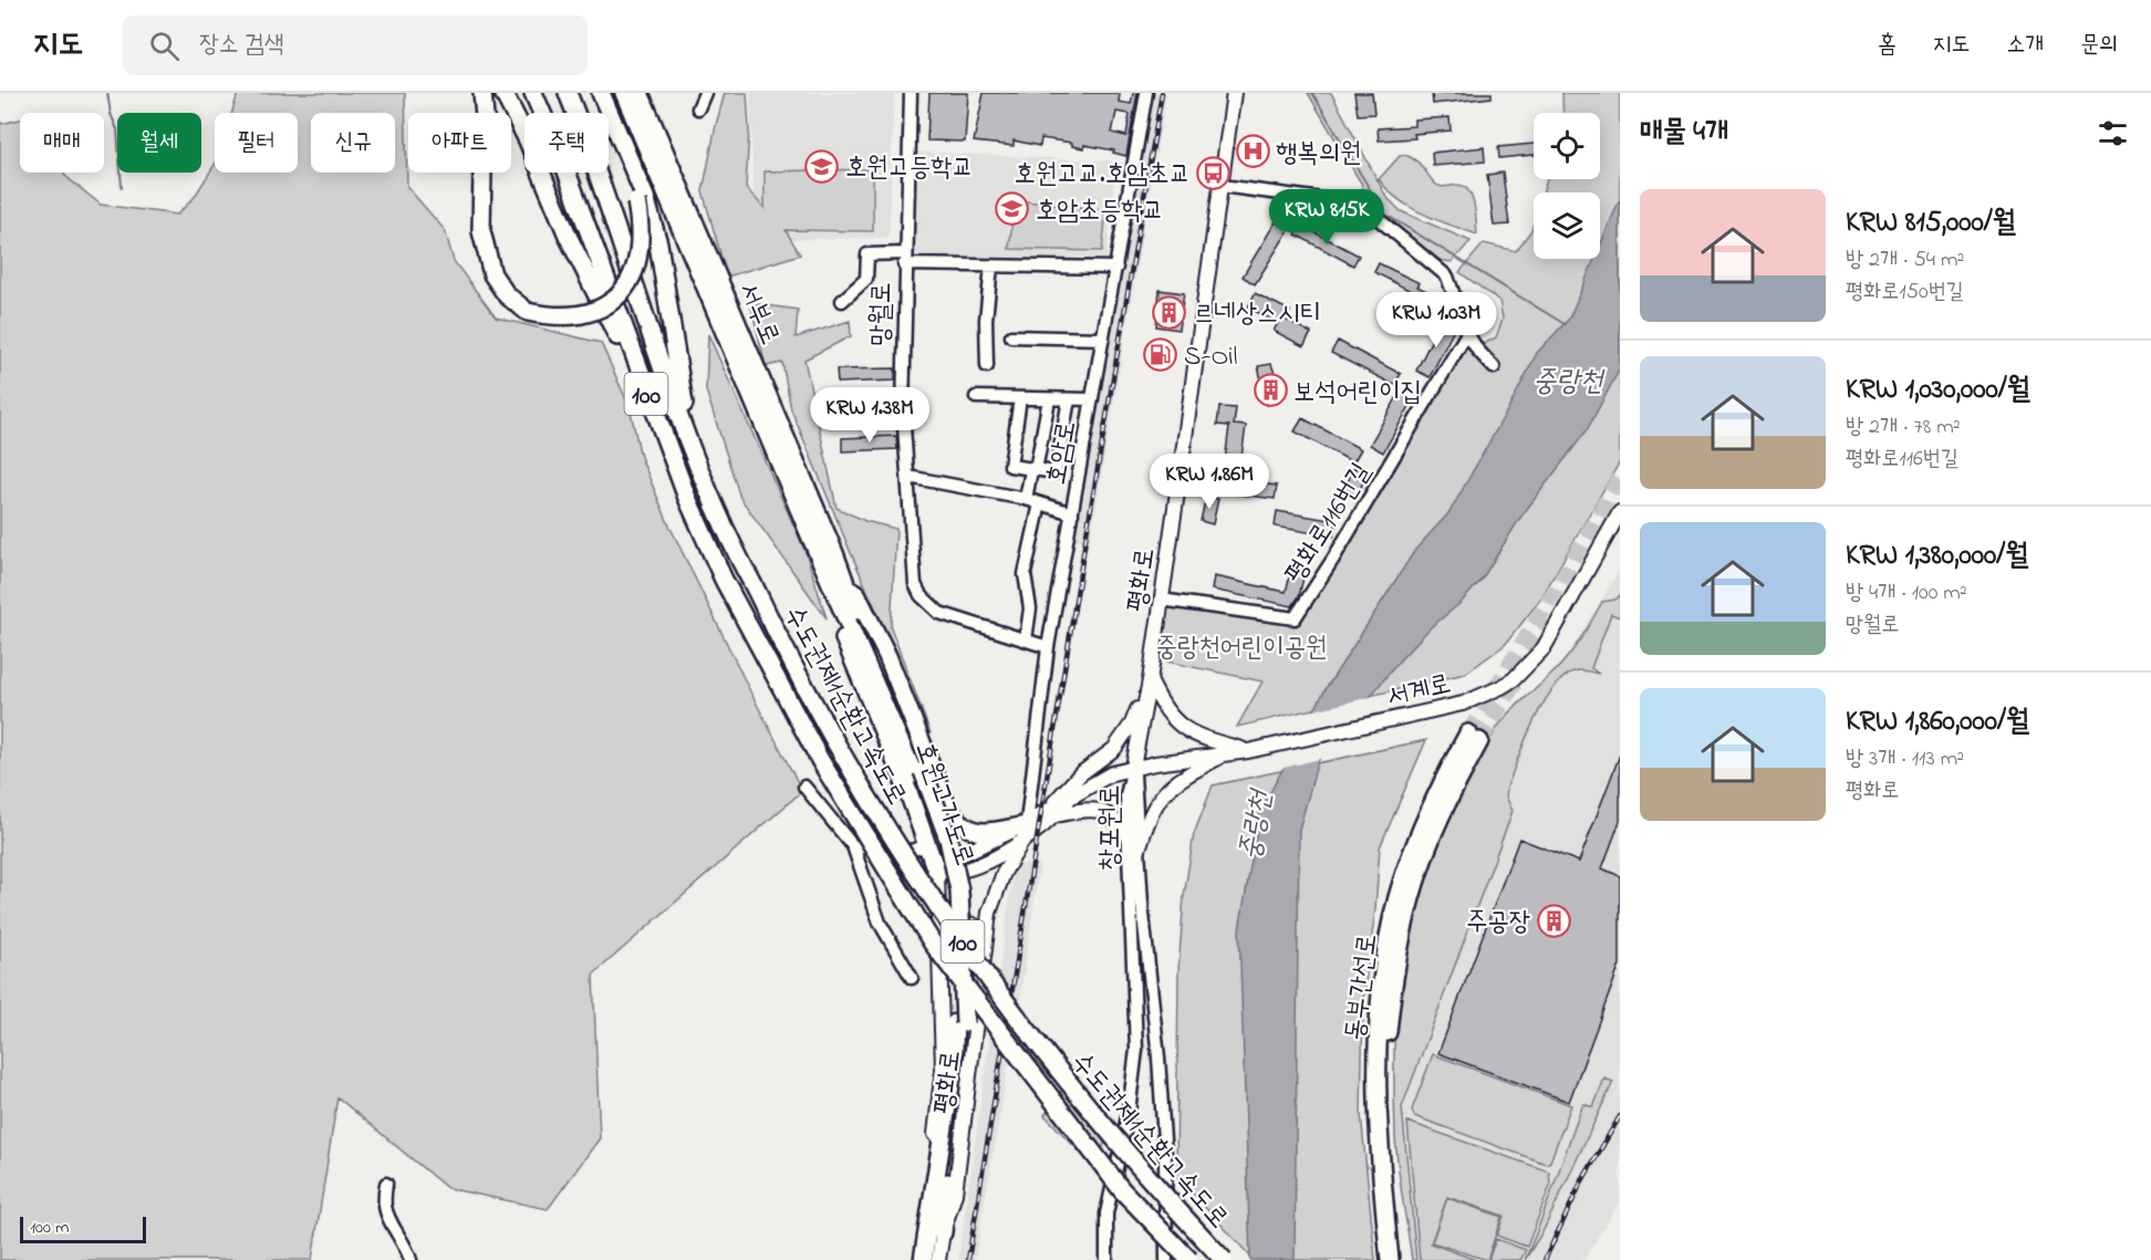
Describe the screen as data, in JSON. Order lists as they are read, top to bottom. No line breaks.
{"streets":{"highway":["서부로","100","수도권제1순환고속도로","호원고가도로","동부간선로"],"main road":["평화로","서계로"],"street":["망월로","호암로","평화로116번길","창포원로"]},"crossings":[["서부로","호원고가도로"],["망월로","호암로"],["호암로","평화로"],["평화로116번길","평화로"],["평화로","서계로"],["평화로","호원고가도로"],["평화로","창포원로"],["서계로","창포원로"]],"water":["중랑천"],"parks":["중랑천어린이공원"],"places":{"hospital":["행복의원"],"school or university":["호원고등학교","호암초등학교"],"bus stop":["호원고교.호암초교"],"building":["르네상스시티","보석어린이집","주공장"],"fuel station":["S-Oil"]},"scale_bar":"100 m","page":{"header":"지도","search":"장소 검색","nav":["홈","지도","소개","문의"],"heading":"매물 4개","chip":["매매","월세","필터","신규","아파트","주택"],"list":[{"name":"KRW 815,000/월","note":"방 2개 · 54 m² · 평화로150번길"},{"name":"KRW 1,030,000/월","note":"방 2개 · 78 m² · 평화로116번길"},{"name":"KRW 1,380,000/월","note":"방 4개 · 100 m² · 망월로"},{"name":"KRW 1,860,000/월","note":"방 3개 · 113 m² · 평화로"}],"price":["KRW 815K","KRW 1.03M","KRW 1.38M","KRW 1.86M"],"scale":"100 m"}}
